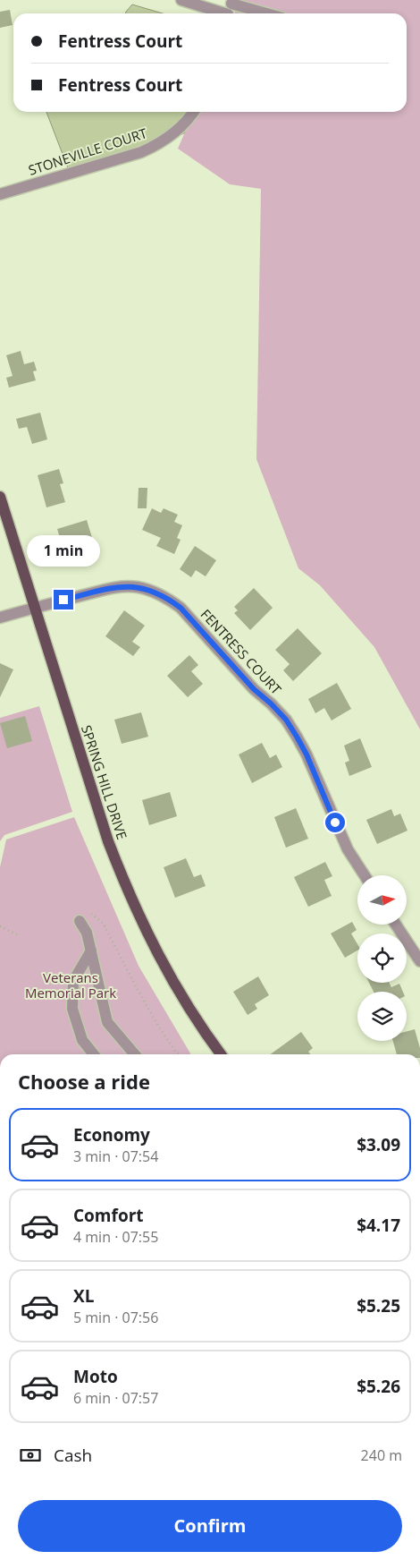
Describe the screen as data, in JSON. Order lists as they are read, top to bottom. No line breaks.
{"streets":{"main road":["SPRING HILL DRIVE"],"street":["STONEVILLE COURT","FENTRESS COURT"]},"crossings":[["FENTRESS COURT","SPRING HILL DRIVE"]],"parks":["Veterans Memorial Park"],"north":"right","page":{"banner":["Fentress Court","Fentress Court"],"bubble":"1 min","heading":"Choose a ride","list":[{"name":"Economy","note":"3 min · 07:54","value":"$3.09"},{"name":"Comfort","note":"4 min · 07:55","value":"$4.17"},{"name":"XL","note":"5 min · 07:56","value":"$5.25"},{"name":"Moto","note":"6 min · 07:57","value":"$5.26"}],"pay":["Cash","240 m"],"buttons":"Confirm"}}
